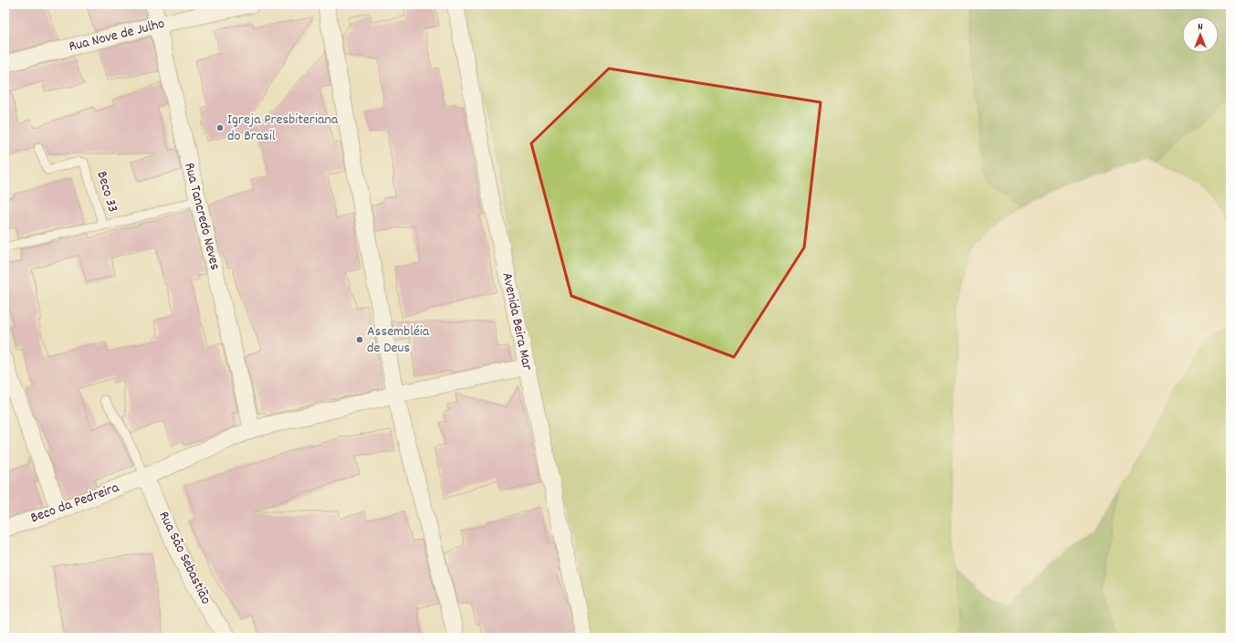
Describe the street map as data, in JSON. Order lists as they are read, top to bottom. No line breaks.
{"streets":{"street":["Rua Nove de Julho","Rua Tancredo Neves","Avenida Beira Mar","Beco da Pedreira","Rua São Sebastião"],"lane":["Beco 33"]},"crossings":[["Rua Nove de Julho","Rua Tancredo Neves"],["Beco 33","Rua Tancredo Neves"],["Rua Tancredo Neves","Beco da Pedreira"],["Avenida Beira Mar","Beco da Pedreira"],["Beco da Pedreira","Rua São Sebastião"]],"places":["Igreja Presbiteriana do Brasil","Assembléia de Deus"],"north":"top"}
